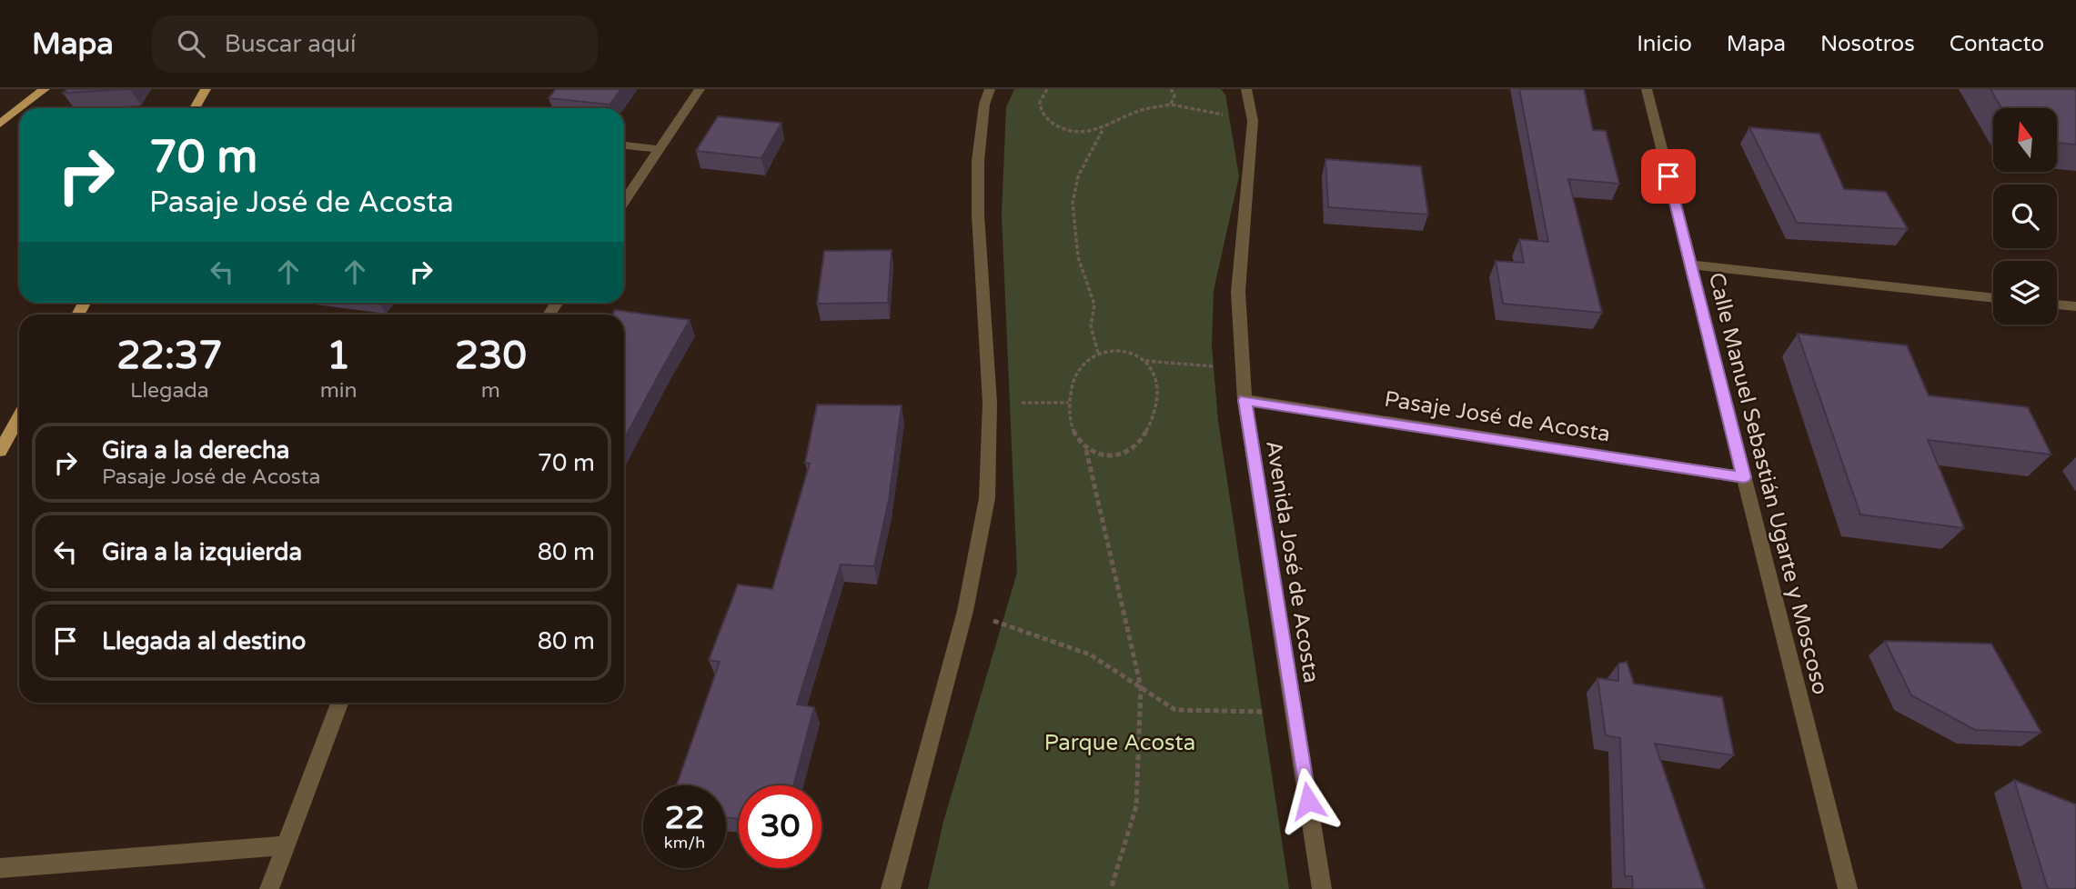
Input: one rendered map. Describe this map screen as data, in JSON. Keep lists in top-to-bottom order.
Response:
{
  "streets": {
    "street": ["Pasaje José de Acosta", "Calle Manuel Sebastián Ugarte y Moscoso", "Avenida José de Acosta"]
  },
  "crossings": [
    ["Pasaje José de Acosta", "Calle Manuel Sebastián Ugarte y Moscoso"],
    ["Pasaje José de Acosta", "Avenida José de Acosta"]
  ],
  "parks": ["Parque Acosta"],
  "north": "top",
  "page": {
    "header": "Mapa",
    "search": "Buscar aquí",
    "nav": [
      "Inicio",
      "Mapa",
      "Nosotros",
      "Contacto"
    ],
    "turn": ["70 m", "Pasaje José de Acosta"],
    "eta": [
      "22:37",
      "Llegada",
      "1",
      "min",
      "230",
      "m"
    ],
    "list": [
      {
        "name": "Gira a la derecha",
        "note": "Pasaje José de Acosta",
        "value": "70 m"
      },
      {
        "name": "Gira a la izquierda",
        "value": "80 m"
      },
      {
        "name": "Llegada al destino",
        "value": "80 m"
      }
    ],
    "speed": "22 km/h",
    "limit": "30"
  }
}
